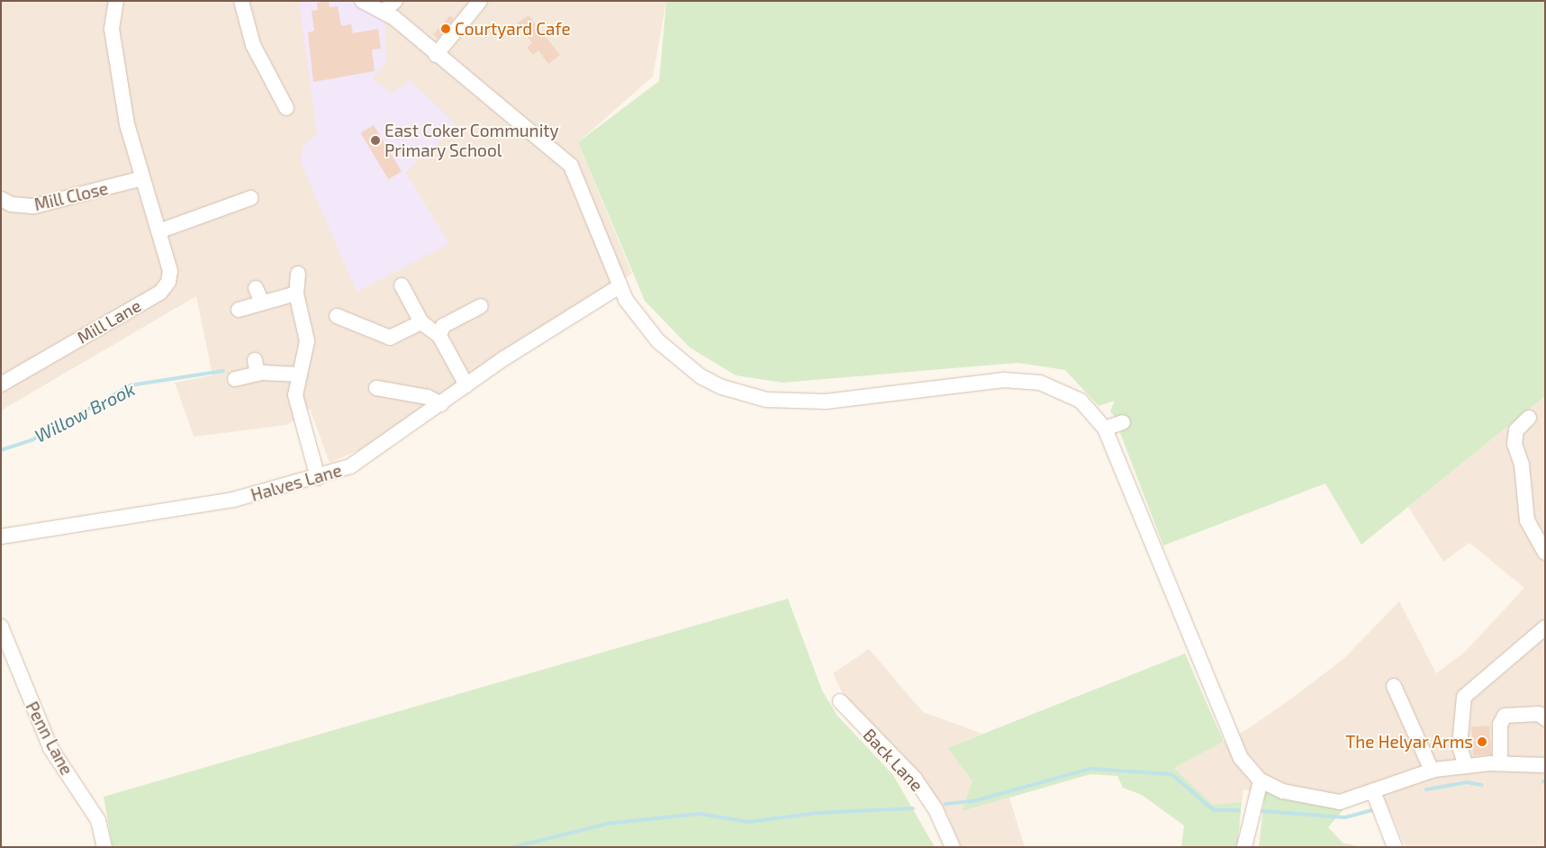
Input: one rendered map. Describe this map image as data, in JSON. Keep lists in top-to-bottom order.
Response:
{
  "streets": {
    "street": [
      "Mill Close",
      "Mill Lane",
      "Halves Lane",
      "Penn Lane",
      "Back Lane"
    ]
  },
  "crossings": [
    ["Mill Close", "Mill Lane"]
  ],
  "water": ["Willow Brook"],
  "places": ["Courtyard Cafe", "East Coker Community Primary School", "The Helyar Arms"]
}
